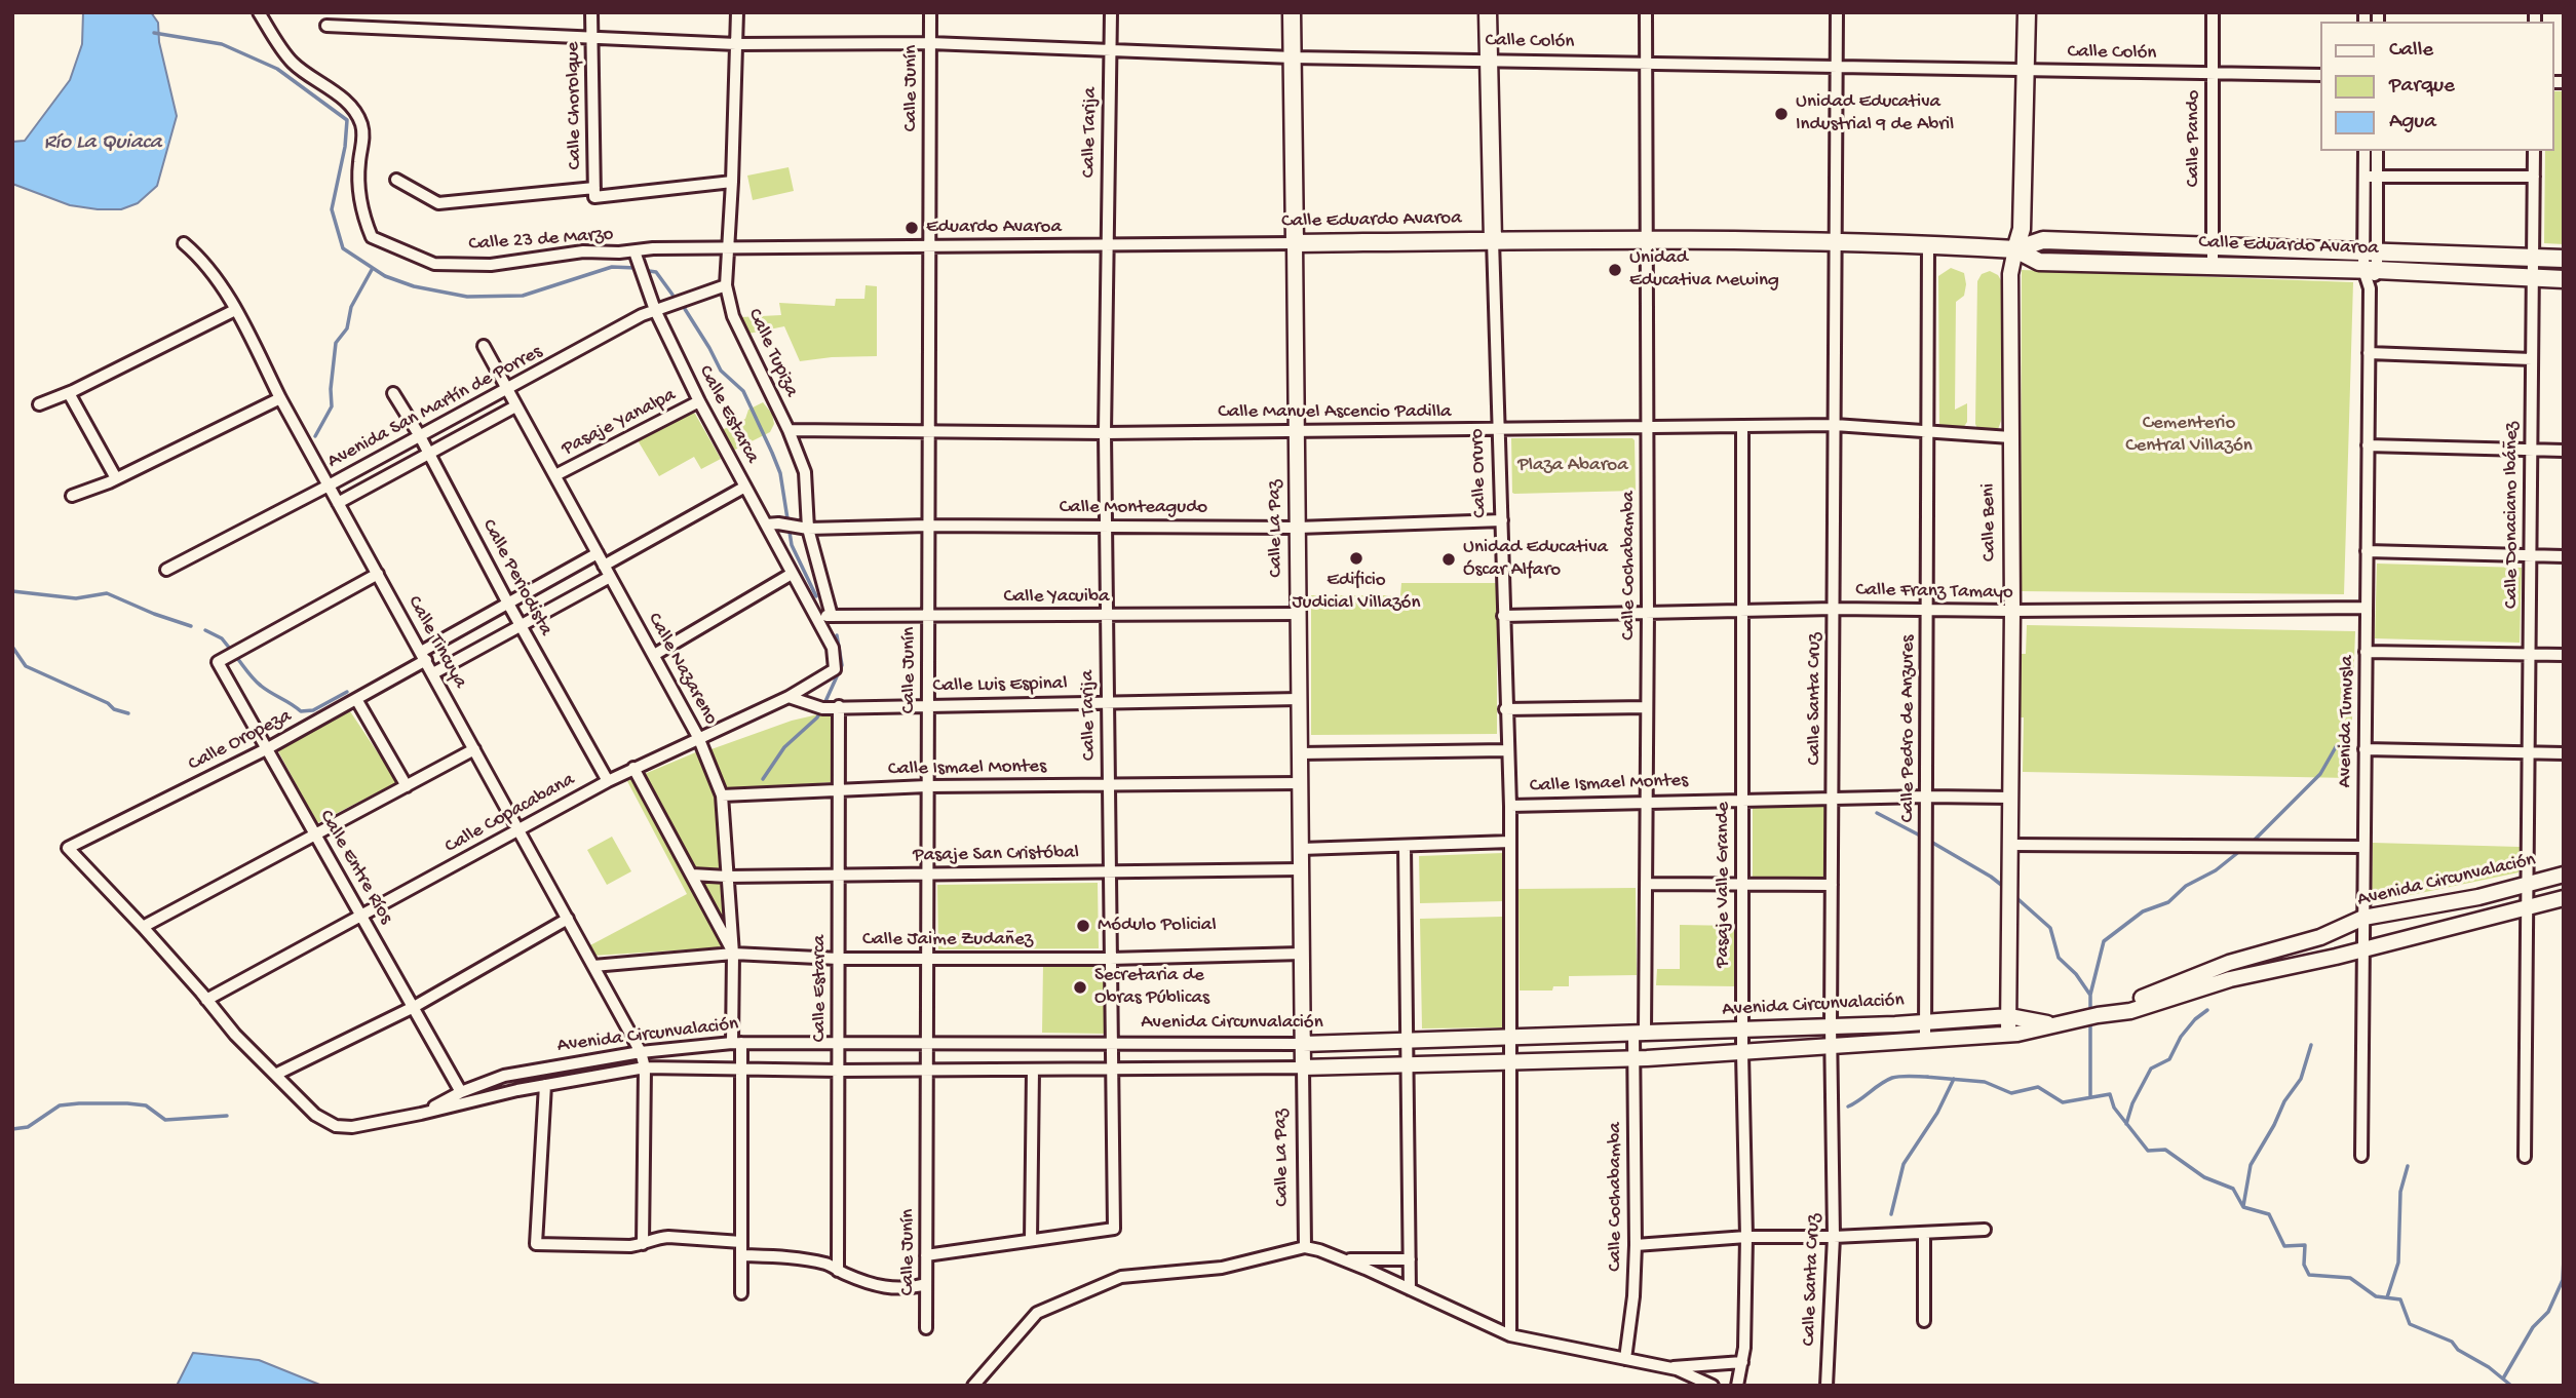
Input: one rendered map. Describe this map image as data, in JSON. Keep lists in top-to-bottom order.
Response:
{
  "streets": {
    "main road": [
      "Calle Eduardo Avaroa",
      "Calle Oruro",
      "Calle Beni",
      "Calle La Paz"
    ],
    "street": [
      "Calle Colón",
      "Calle Junín",
      "Calle Chorolque",
      "Calle Tarija",
      "Calle Pando",
      "Calle 23 de Marzo",
      "Calle Tupiza",
      "Avenida San Martín de Porres",
      "Calle Manuel Ascencio Padilla",
      "Calle Estarca",
      "Pasaje Yanalpa",
      "Calle Monteagudo",
      "Calle Donaciano Ibáñez",
      "Calle Cochabamba",
      "Calle Periodista",
      "Calle Franz Tamayo",
      "Calle Yacuiba",
      "Calle Tincuya",
      "Calle Nazareno",
      "Calle Luis Espinal",
      "Calle Santa Cruz",
      "Avenida Tumusla",
      "Calle Pedro de Anzures",
      "Calle Oropeza",
      "Calle Ismael Montes",
      "Calle Copacabana",
      "Pasaje San Cristóbal",
      "Calle Entre Ríos",
      "Avenida Circunvalación",
      "Pasaje Valle Grande",
      "Calle Jaime Zudañez"
    ]
  },
  "crossings": [
    ["Calle Colón", "Calle Junín"],
    ["Calle Colón", "Calle Chorolque"],
    ["Calle Colón", "Calle Tarija"],
    ["Calle Colón", "Calle Pando"],
    ["Calle Colón", "Calle Tupiza"],
    ["Calle Colón", "Calle Oruro"],
    ["Calle Colón", "Calle Beni"],
    ["Calle Colón", "Calle La Paz"],
    ["Calle Colón", "Calle Cochabamba"],
    ["Calle Colón", "Calle Santa Cruz"],
    ["Calle Junín", "Calle Tarija"],
    ["Calle Junín", "Calle Eduardo Avaroa"],
    ["Calle Junín", "Calle Manuel Ascencio Padilla"],
    ["Calle Junín", "Calle Monteagudo"],
    ["Calle Junín", "Calle Yacuiba"],
    ["Calle Junín", "Calle Luis Espinal"],
    ["Calle Junín", "Calle Ismael Montes"],
    ["Calle Junín", "Pasaje San Cristóbal"],
    ["Calle Junín", "Avenida Circunvalación"],
    ["Calle Junín", "Calle Jaime Zudañez"],
    ["Calle Tarija", "Calle Eduardo Avaroa"],
    ["Calle Tarija", "Calle Manuel Ascencio Padilla"],
    ["Calle Tarija", "Calle Monteagudo"],
    ["Calle Tarija", "Calle Yacuiba"],
    ["Calle Tarija", "Calle Luis Espinal"],
    ["Calle Tarija", "Calle Ismael Montes"],
    ["Calle Tarija", "Pasaje San Cristóbal"],
    ["Calle Tarija", "Avenida Circunvalación"],
    ["Calle Tarija", "Calle Jaime Zudañez"],
    ["Calle Pando", "Calle Eduardo Avaroa"],
    ["Calle Eduardo Avaroa", "Calle 23 de Marzo"],
    ["Calle Eduardo Avaroa", "Calle Tupiza"],
    ["Calle Eduardo Avaroa", "Calle Oruro"],
    ["Calle Eduardo Avaroa", "Calle Donaciano Ibáñez"],
    ["Calle Eduardo Avaroa", "Calle Beni"],
    ["Calle Eduardo Avaroa", "Calle La Paz"],
    ["Calle Eduardo Avaroa", "Calle Cochabamba"],
    ["Calle Eduardo Avaroa", "Calle Santa Cruz"],
    ["Calle Eduardo Avaroa", "Avenida Tumusla"],
    ["Calle Eduardo Avaroa", "Calle Pedro de Anzures"],
    ["Calle 23 de Marzo", "Calle Tupiza"],
    ["Calle 23 de Marzo", "Calle Estarca"],
    ["Calle Tupiza", "Avenida San Martín de Porres"],
    ["Calle Tupiza", "Calle Manuel Ascencio Padilla"],
    ["Calle Tupiza", "Calle Monteagudo"],
    ["Calle Tupiza", "Calle Yacuiba"],
    ["Avenida San Martín de Porres", "Calle Estarca"],
    ["Avenida San Martín de Porres", "Calle Periodista"],
    ["Avenida San Martín de Porres", "Calle Tincuya"],
    ["Avenida San Martín de Porres", "Calle Nazareno"],
    ["Calle Manuel Ascencio Padilla", "Calle Oruro"],
    ["Calle Manuel Ascencio Padilla", "Calle Beni"],
    ["Calle Manuel Ascencio Padilla", "Calle La Paz"],
    ["Calle Manuel Ascencio Padilla", "Calle Cochabamba"],
    ["Calle Manuel Ascencio Padilla", "Calle Santa Cruz"],
    ["Calle Manuel Ascencio Padilla", "Calle Pedro de Anzures"],
    ["Calle Manuel Ascencio Padilla", "Pasaje Valle Grande"],
    ["Calle Estarca", "Pasaje Yanalpa"],
    ["Calle Estarca", "Calle Monteagudo"],
    ["Calle Estarca", "Calle Yacuiba"],
    ["Calle Estarca", "Calle Luis Espinal"],
    ["Calle Estarca", "Calle Ismael Montes"],
    ["Calle Estarca", "Calle Copacabana"],
    ["Calle Estarca", "Pasaje San Cristóbal"],
    ["Calle Estarca", "Avenida Circunvalación"],
    ["Calle Estarca", "Calle Jaime Zudañez"],
    ["Pasaje Yanalpa", "Calle Nazareno"],
    ["Calle Oruro", "Calle Monteagudo"],
    ["Calle Oruro", "Calle Franz Tamayo"],
    ["Calle Oruro", "Calle Ismael Montes"],
    ["Calle Oruro", "Avenida Circunvalación"],
    ["Calle Monteagudo", "Calle La Paz"],
    ["Calle Donaciano Ibáñez", "Avenida Circunvalación"],
    ["Calle Beni", "Calle Franz Tamayo"],
    ["Calle Beni", "Calle Ismael Montes"],
    ["Calle Beni", "Avenida Circunvalación"],
    ["Calle La Paz", "Calle Yacuiba"],
    ["Calle La Paz", "Calle Luis Espinal"],
    ["Calle La Paz", "Calle Ismael Montes"],
    ["Calle La Paz", "Pasaje San Cristóbal"],
    ["Calle La Paz", "Avenida Circunvalación"],
    ["Calle La Paz", "Calle Jaime Zudañez"],
    ["Calle Cochabamba", "Calle Franz Tamayo"],
    ["Calle Cochabamba", "Calle Ismael Montes"],
    ["Calle Cochabamba", "Avenida Circunvalación"],
    ["Calle Periodista", "Calle Oropeza"],
    ["Calle Periodista", "Calle Copacabana"],
    ["Calle Franz Tamayo", "Calle Santa Cruz"],
    ["Calle Franz Tamayo", "Avenida Tumusla"],
    ["Calle Franz Tamayo", "Calle Pedro de Anzures"],
    ["Calle Franz Tamayo", "Pasaje Valle Grande"],
    ["Calle Tincuya", "Calle Oropeza"],
    ["Calle Tincuya", "Calle Copacabana"],
    ["Calle Tincuya", "Calle Entre Ríos"],
    ["Calle Tincuya", "Avenida Circunvalación"],
    ["Calle Tincuya", "Calle Jaime Zudañez"],
    ["Calle Nazareno", "Calle Oropeza"],
    ["Calle Nazareno", "Calle Ismael Montes"],
    ["Calle Nazareno", "Calle Copacabana"],
    ["Calle Nazareno", "Pasaje San Cristóbal"],
    ["Calle Nazareno", "Avenida Circunvalación"],
    ["Calle Nazareno", "Calle Jaime Zudañez"],
    ["Calle Luis Espinal", "Calle Copacabana"],
    ["Calle Santa Cruz", "Calle Ismael Montes"],
    ["Calle Santa Cruz", "Avenida Circunvalación"],
    ["Avenida Tumusla", "Avenida Circunvalación"],
    ["Calle Pedro de Anzures", "Calle Ismael Montes"],
    ["Calle Pedro de Anzures", "Avenida Circunvalación"],
    ["Calle Oropeza", "Calle Entre Ríos"],
    ["Calle Oropeza", "Avenida Circunvalación"],
    ["Calle Ismael Montes", "Pasaje Valle Grande"],
    ["Calle Copacabana", "Calle Entre Ríos"],
    ["Calle Copacabana", "Avenida Circunvalación"],
    ["Calle Entre Ríos", "Avenida Circunvalación"],
    ["Avenida Circunvalación", "Pasaje Valle Grande"]
  ],
  "water": ["Río La Quiaca"],
  "parks": ["Cementerio Central Villazón", "Plaza Abaroa"],
  "places": [
    "Unidad Educativa Industrial 9 de Abril",
    "Eduardo Avaroa",
    "Unidad Educativa Mewing",
    "Edificio Judicial Villazón",
    "Unidad Educativa Óscar Alfaro",
    "Módulo Policial",
    "Secretaria de Obras Públicas"
  ],
  "legend": ["Calle", "Parque", "Agua"]
}
